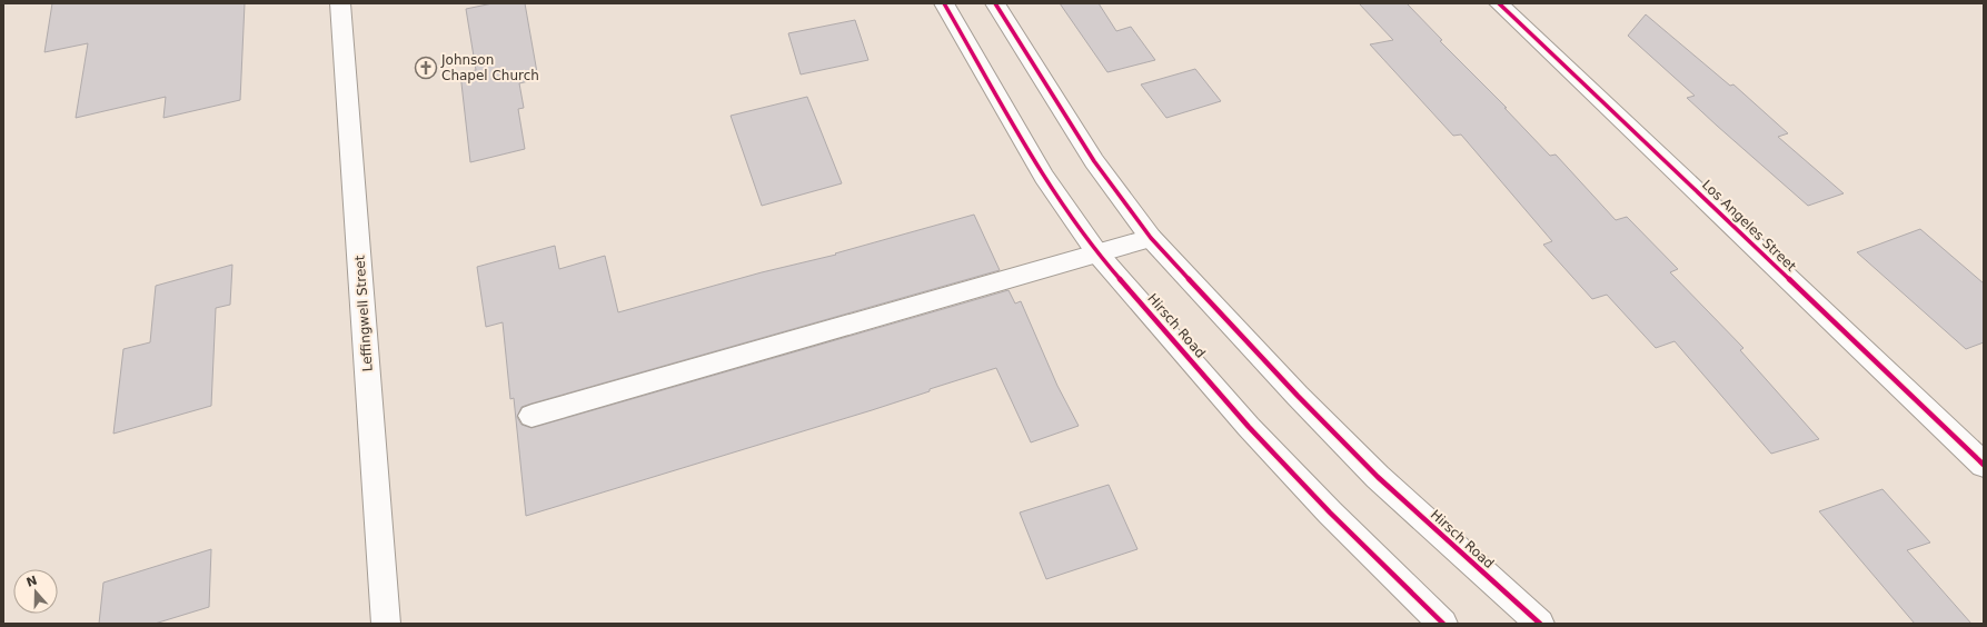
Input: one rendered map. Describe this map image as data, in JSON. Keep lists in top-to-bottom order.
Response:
{
  "streets": {
    "street": ["Los Angeles Street", "Leffingwell Street", "Hirsch Road"]
  },
  "places": {
    "church": ["Johnson Chapel Church"]
  },
  "north": "top"
}
